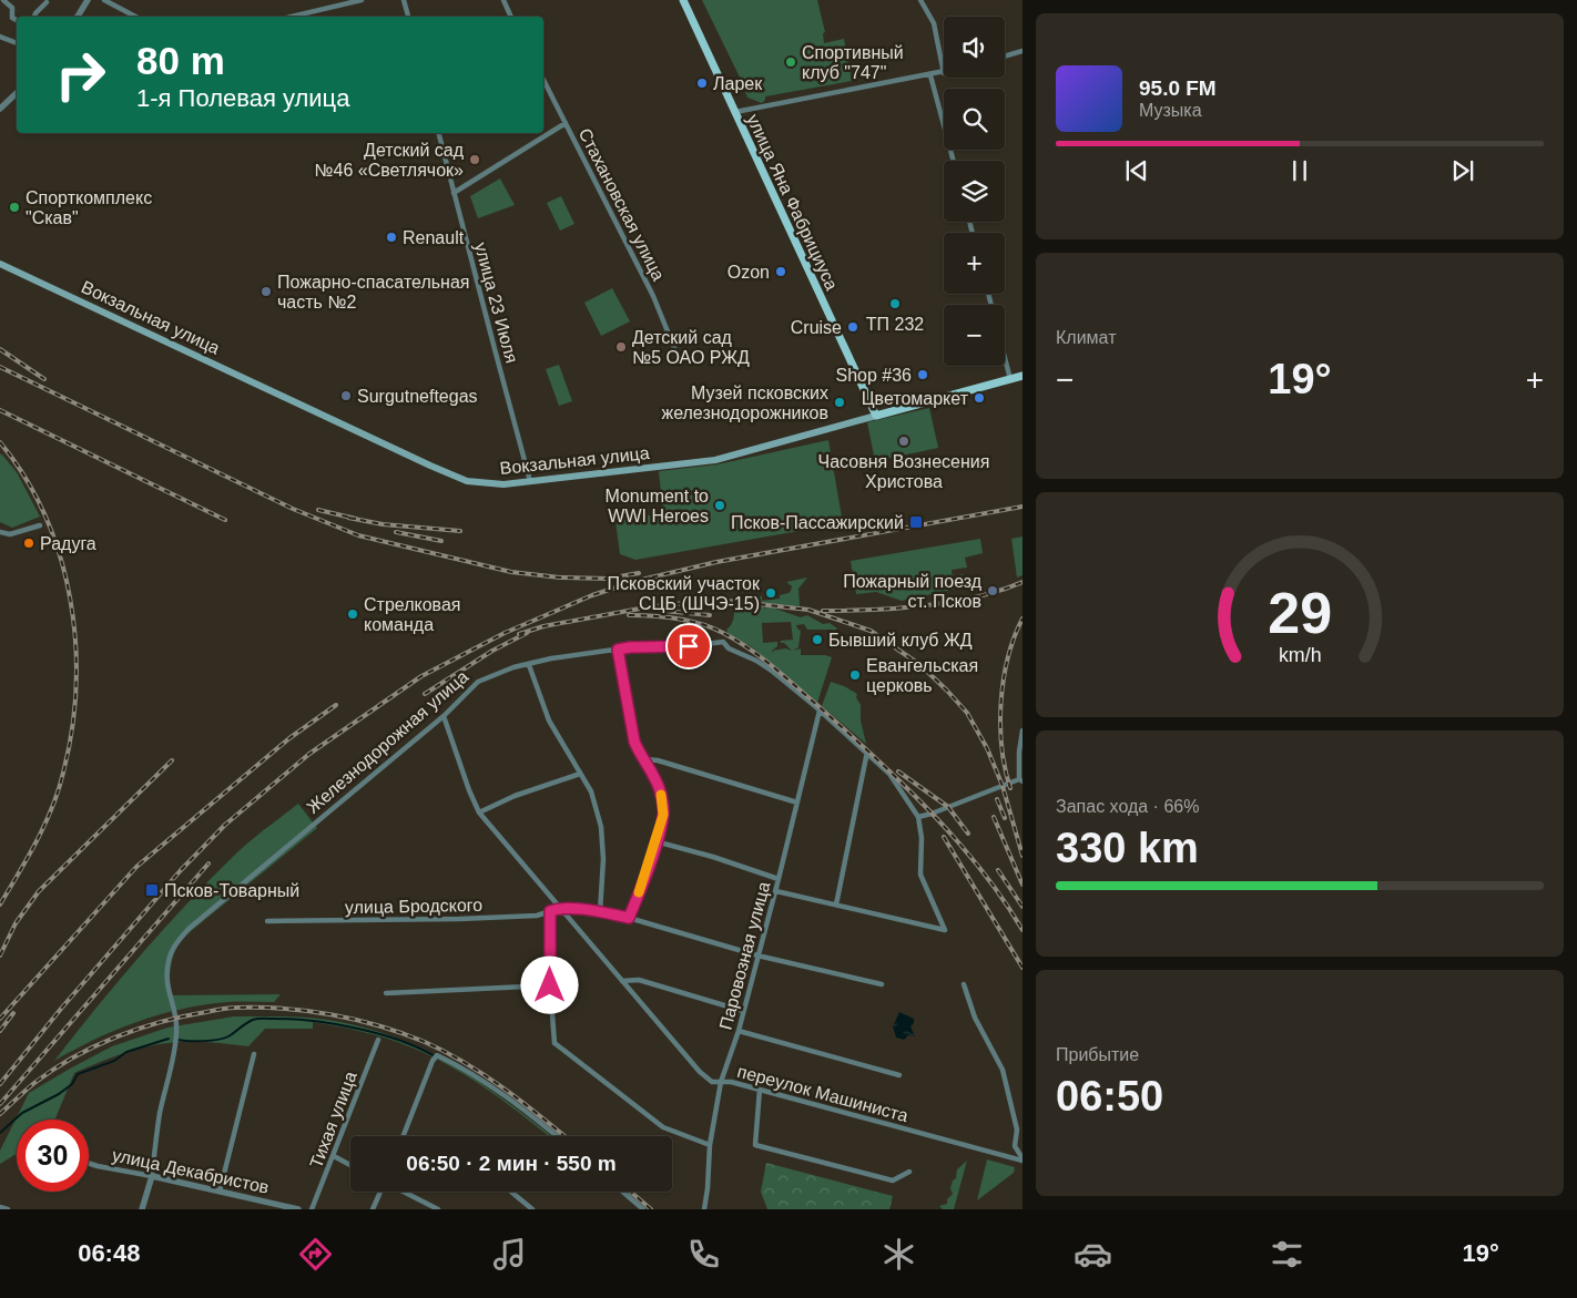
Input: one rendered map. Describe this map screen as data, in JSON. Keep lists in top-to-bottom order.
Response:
{
  "streets": {
    "main road": ["улица Яна Фабрициуса", "Вокзальная улица"],
    "street": [
      "Стахановская улица",
      "улица 23 Июля",
      "Железнодорожная улица",
      "улица Бродского",
      "Паровозная улица",
      "переулок Машиниста",
      "Тихая улица",
      "улица Декабристов"
    ]
  },
  "crossings": [
    ["улица Яна Фабрициуса", "Вокзальная улица"],
    ["улица 23 Июля", "Вокзальная улица"],
    ["Железнодорожная улица", "Паровозная улица"],
    ["Железнодорожная улица", "переулок Машиниста"],
    ["Железнодорожная улица", "улица Декабристов"],
    ["улица Бродского", "переулок Машиниста"],
    ["Паровозная улица", "переулок Машиниста"]
  ],
  "places": {
    "other": [
      "Спортивный клуб \"747\"",
      "Ларек",
      "Детский сад №46 «Светлячок»",
      "Спорткомплекс \"Скав\"",
      "Renault",
      "Ozon",
      "Пожарно-спасательная часть №2",
      "ТП 232",
      "Cruise",
      "Детский сад №5 ОАО РЖД",
      "Shop #36",
      "Surgutneftegas",
      "Цветомаркет",
      "Музей псковских железнодорожников",
      "Часовня Вознесения Христова",
      "Monument to WWI Heroes",
      "Радуга",
      "Пожарный поезд ст. Псков",
      "Псковский участок СЦБ (ШЧЭ-15)",
      "Стрелковая команда",
      "Бывший клуб ЖД",
      "Евангельская церковь"
    ],
    "transit": ["Псков-Пассажирский", "Псков-Товарный"]
  },
  "page": {
    "map_buttons": ["+", "−"],
    "turn": ["80 m", "1-я Полевая улица"],
    "song": ["95.0 FM", "Музыка"],
    "tile": [
      "Климат",
      ["Запас хода · 66%", "330 km"],
      ["Прибытие", "06:50"]
    ],
    "heat": ["−", "19°", "+"],
    "limit": "30",
    "trip": "06:50 · 2 мин · 550 m",
    "tabs": ["06:48", "19°"],
    "gauge": ["29", "km/h"]
  }
}
